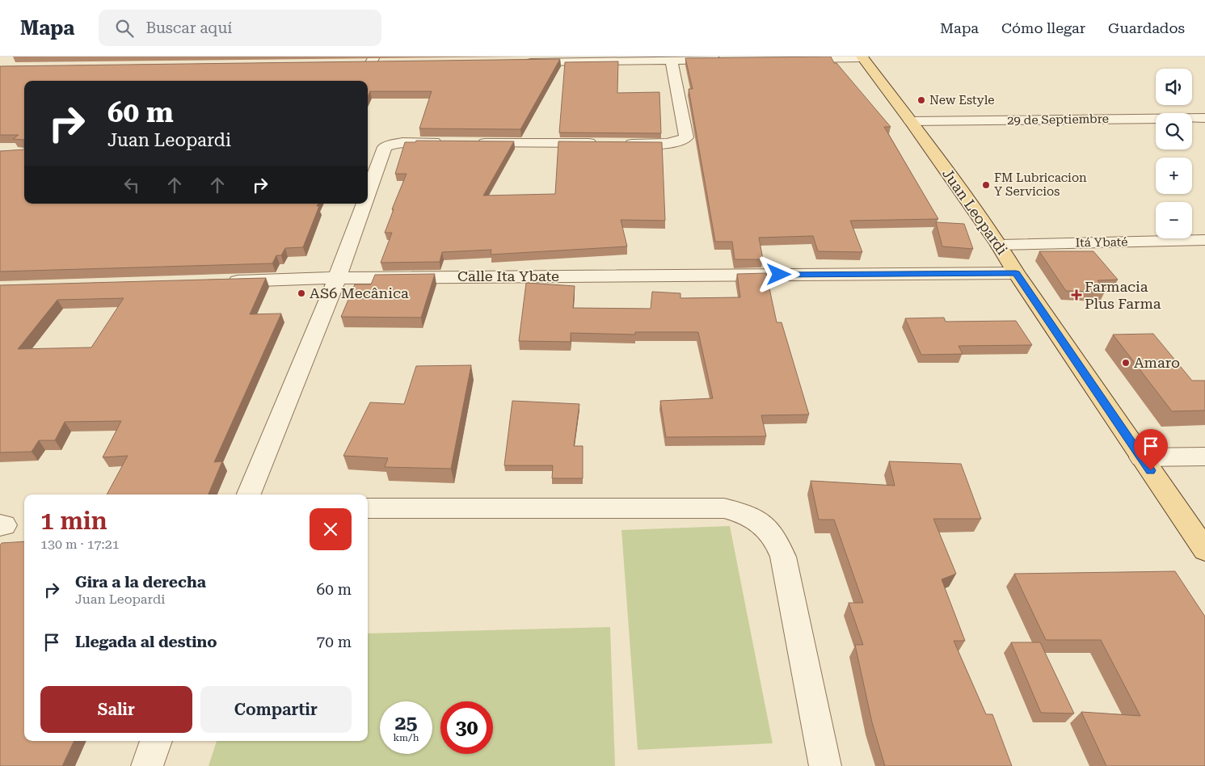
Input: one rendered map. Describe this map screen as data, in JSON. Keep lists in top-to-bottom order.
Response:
{
  "streets": {
    "main road": ["Juan Leopardi"],
    "street": ["29 de Septiembre", "Itá Ybaté", "Calle Ita Ybate"]
  },
  "crossings": [
    ["29 de Septiembre", "Juan Leopardi"],
    ["Juan Leopardi", "Itá Ybaté"],
    ["Juan Leopardi", "Calle Ita Ybate"]
  ],
  "places": {
    "other": [
      "New Estyle",
      "FM Lubricacion Y Servicios",
      "AS6 Mecânica",
      "Amaro"
    ],
    "health": ["Farmacia Plus Farma"]
  },
  "page": {
    "header": "Mapa",
    "search": "Buscar aquí",
    "nav": ["Mapa", "Cómo llegar", "Guardados"],
    "map_buttons": ["+", "−"],
    "turn": ["60 m", "Juan Leopardi"],
    "heading": ["1 min", "130 m · 17:21"],
    "list": [
      {
        "name": "Gira a la derecha",
        "note": "Juan Leopardi",
        "value": "60 m"
      },
      {
        "name": "Llegada al destino",
        "value": "70 m"
      }
    ],
    "buttons": ["Salir", "Compartir"],
    "speed": "25 km/h",
    "limit": "30"
  }
}
